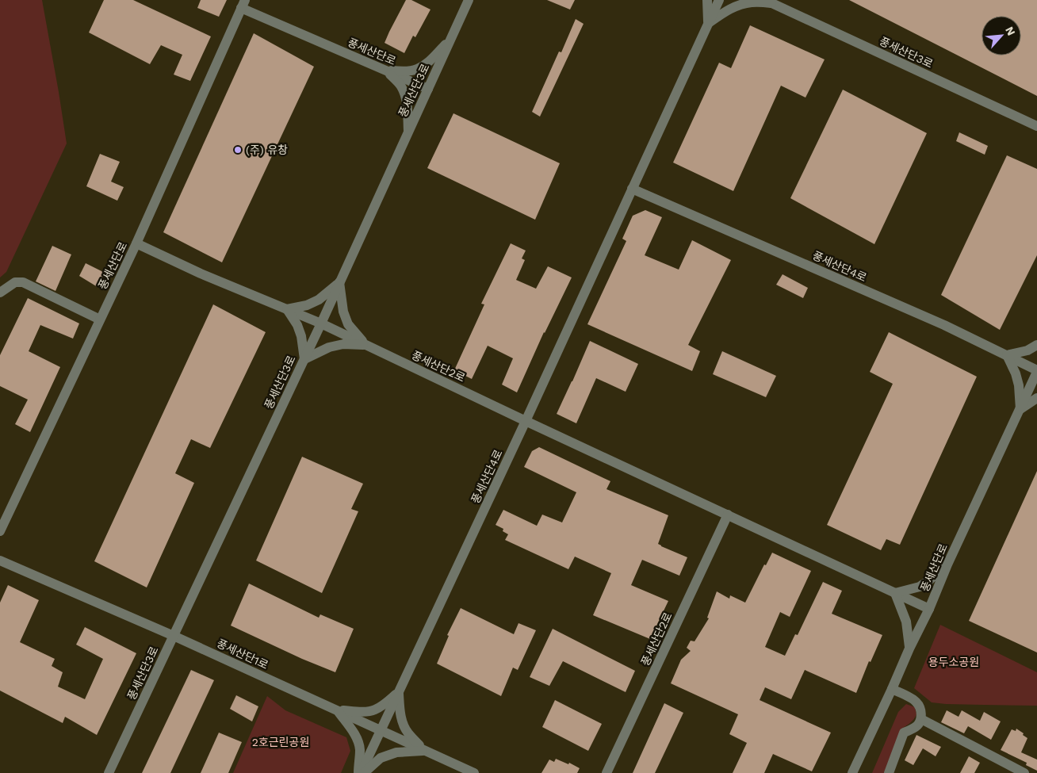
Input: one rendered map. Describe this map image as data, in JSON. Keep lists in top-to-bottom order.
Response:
{
  "streets": {
    "street": [
      "풍세산단로",
      "풍세산단3로",
      "풍세산단4로",
      "풍세산단2로",
      "풍세산단1로"
    ]
  },
  "crossings": [
    ["풍세산단로", "풍세산단3로"],
    ["풍세산단로", "풍세산단4로"],
    ["풍세산단로", "풍세산단2로"],
    ["풍세산단3로", "풍세산단2로"],
    ["풍세산단3로", "풍세산단1로"],
    ["풍세산단4로", "풍세산단2로"],
    ["풍세산단4로", "풍세산단1로"]
  ],
  "parks": ["용두소공원", "2호근린공원"],
  "places": ["(주) 유창"],
  "north": "top right"
}
